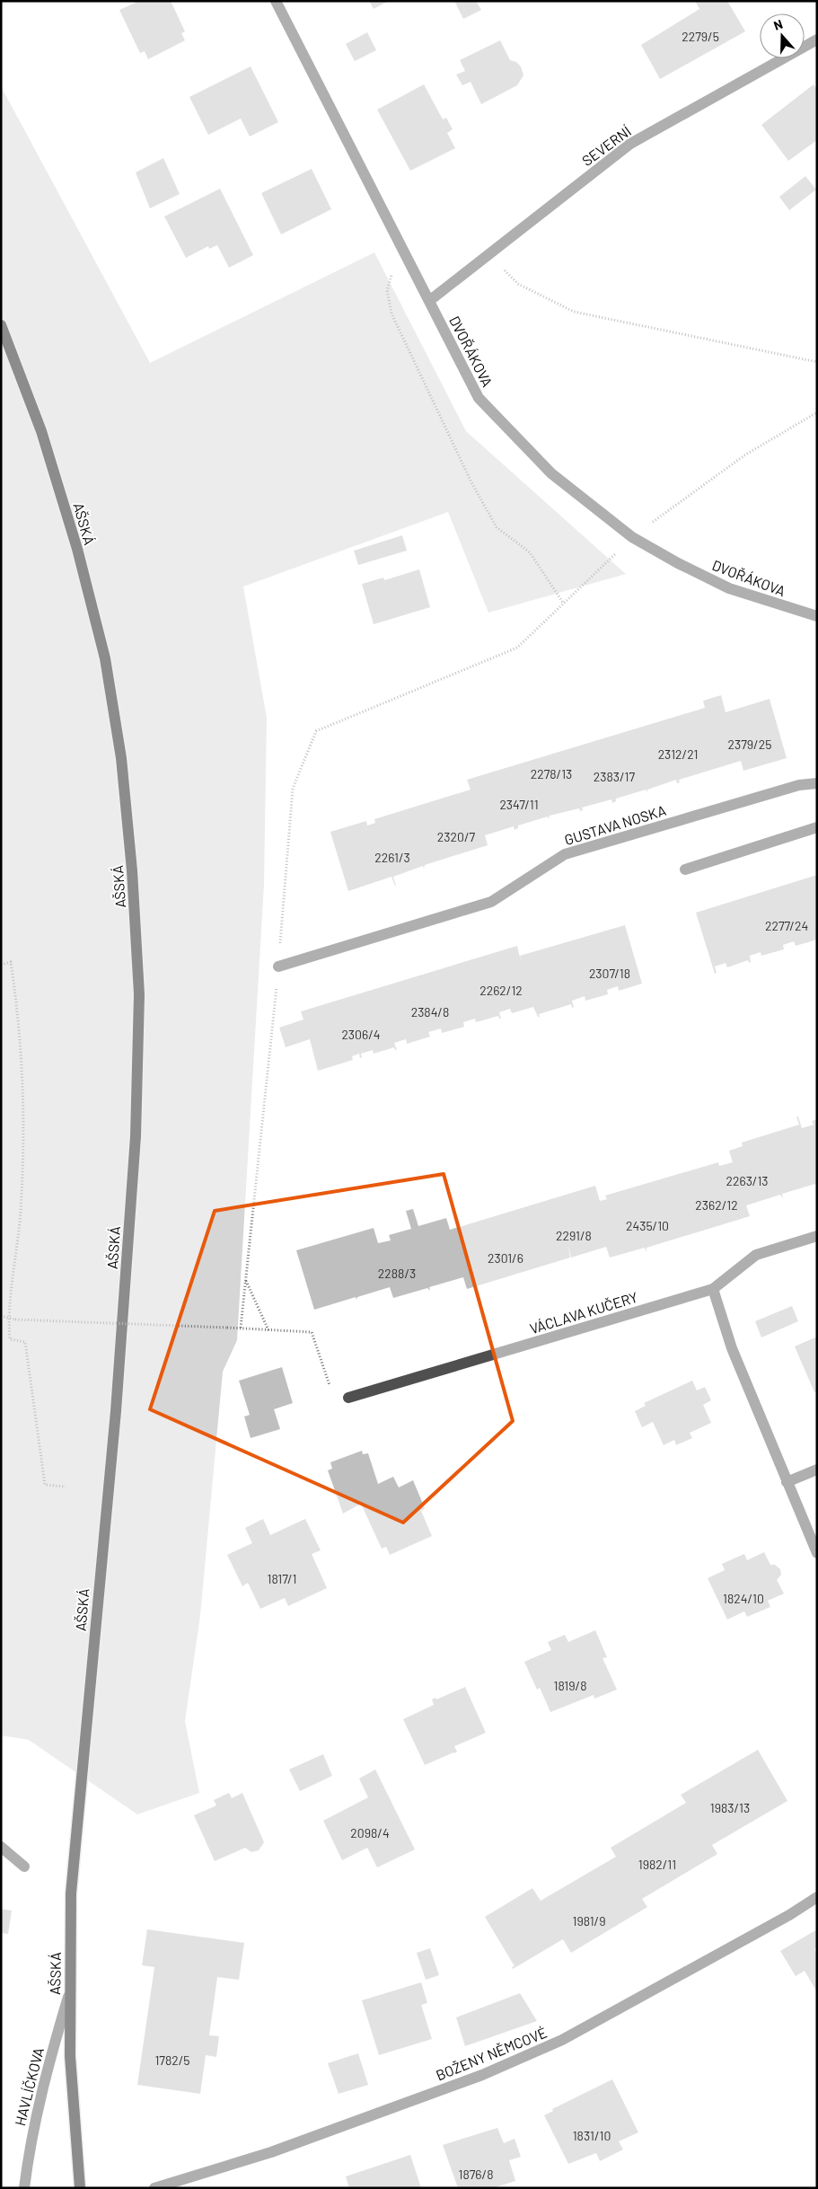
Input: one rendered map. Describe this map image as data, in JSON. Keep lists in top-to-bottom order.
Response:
{
  "streets": {
    "main road": ["AŠSKÁ"],
    "street": [
      "SEVERNÍ",
      "DVOŘÁKOVA",
      "GUSTAVA NOSKA",
      "VÁCLAVA KUČERY",
      "BOŽENY NĚMCOVÉ",
      "HAVLÍČKOVA"
    ]
  },
  "crossings": [
    ["SEVERNÍ", "DVOŘÁKOVA"],
    ["AŠSKÁ", "HAVLÍČKOVA"]
  ],
  "house_numbers": [
    "2279/5",
    "2379/25",
    "2312/21",
    "2278/13",
    "2383/17",
    "2347/11",
    "2320/7",
    "2261/3",
    "2277/24",
    "2307/18",
    "2262/12",
    "2384/8",
    "2306/4",
    "2263/13",
    "2362/12",
    "2435/10",
    "2291/8",
    "2301/6",
    "2288/3",
    "1817/1",
    "1824/10",
    "1819/8",
    "1983/13",
    "2098/4",
    "1982/11",
    "1981/9",
    "1782/5",
    "1831/10",
    "1876/8"
  ],
  "north": "top"
}
